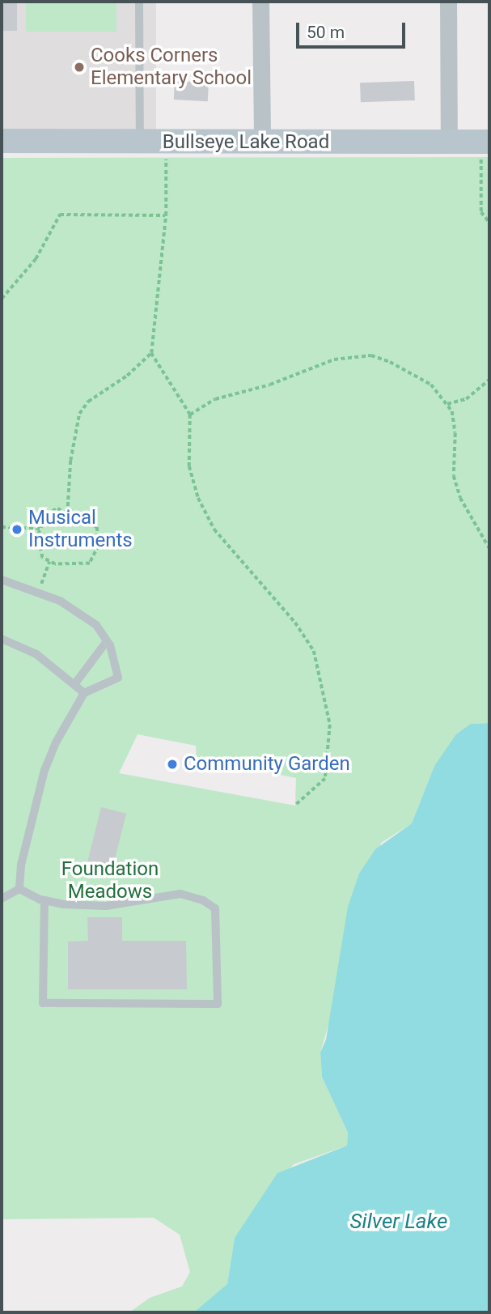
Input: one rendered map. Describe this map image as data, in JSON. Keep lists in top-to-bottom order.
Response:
{
  "streets": {
    "street": ["Bullseye Lake Road"]
  },
  "water": ["Silver Lake"],
  "parks": ["Foundation Meadows"],
  "places": ["Cooks Corners Elementary School", "Musical Instruments", "Community Garden"],
  "scale_bar": "50 m"
}
